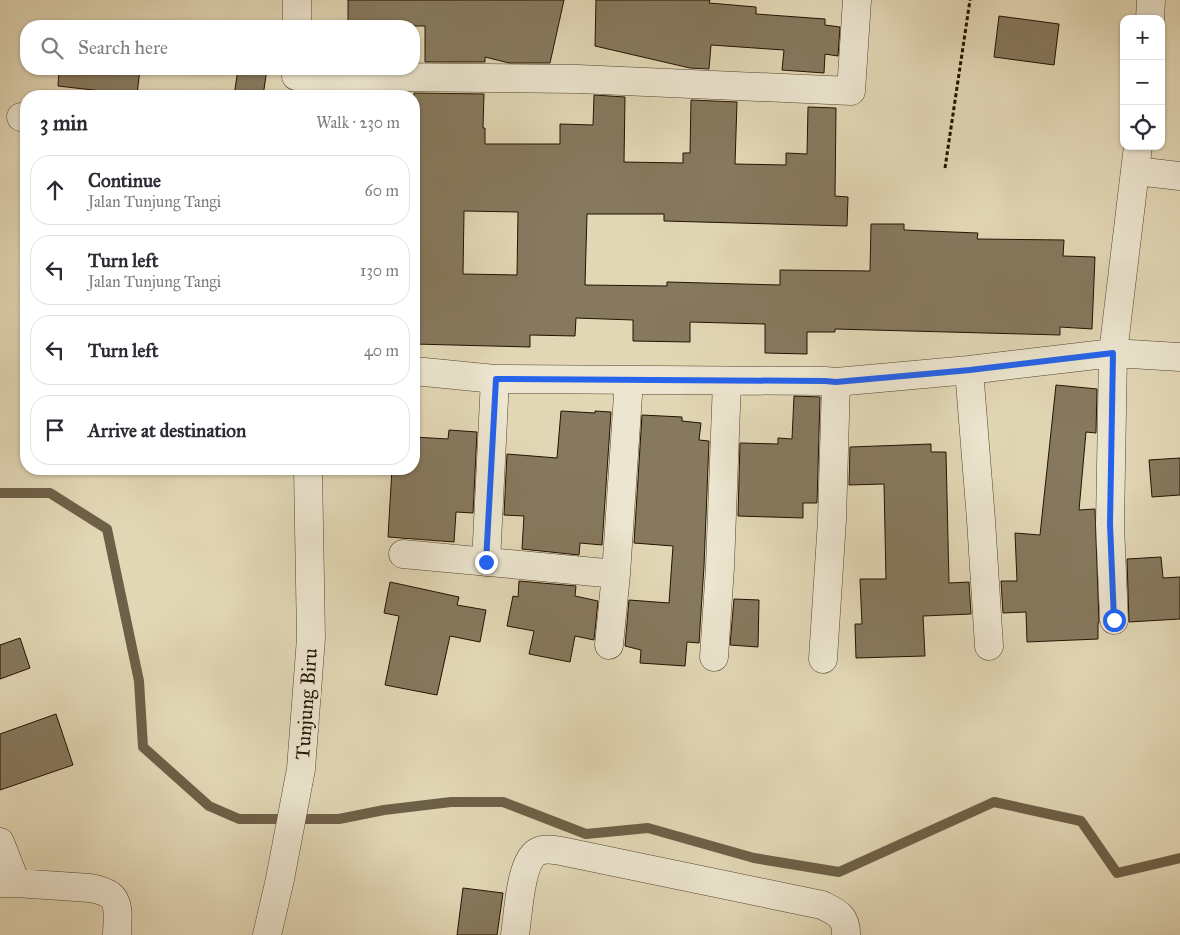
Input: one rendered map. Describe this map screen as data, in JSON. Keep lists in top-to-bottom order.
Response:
{
  "streets": {
    "street": ["Tunjung Biru"]
  },
  "page": {
    "map_buttons": ["+", "−"],
    "search": "Search here",
    "heading": ["3 min", "Walk · 230 m"],
    "list": [
      ["Continue", "Jalan Tunjung Tangi", "60 m"],
      ["Turn left", "Jalan Tunjung Tangi", "130 m"],
      ["Turn left", "40 m"],
      "Arrive at destination"
    ]
  }
}
